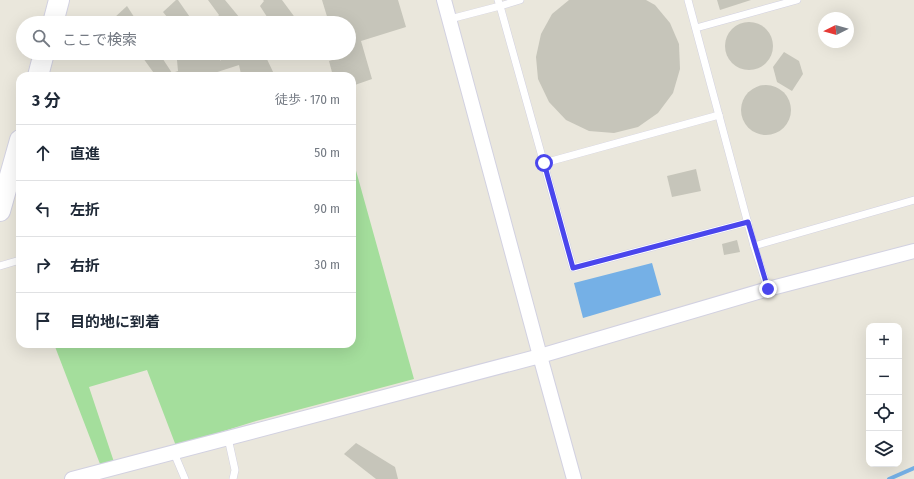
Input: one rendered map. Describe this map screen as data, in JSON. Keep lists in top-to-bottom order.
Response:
{
  "north": "left",
  "page": {
    "search": "ここで検索",
    "heading": ["3 分", "徒歩 · 170 m"],
    "list": [
      ["直進", "50 m"],
      ["左折", "90 m"],
      ["右折", "30 m"],
      "目的地に到着"
    ],
    "map_buttons": ["+", "−"]
  }
}
